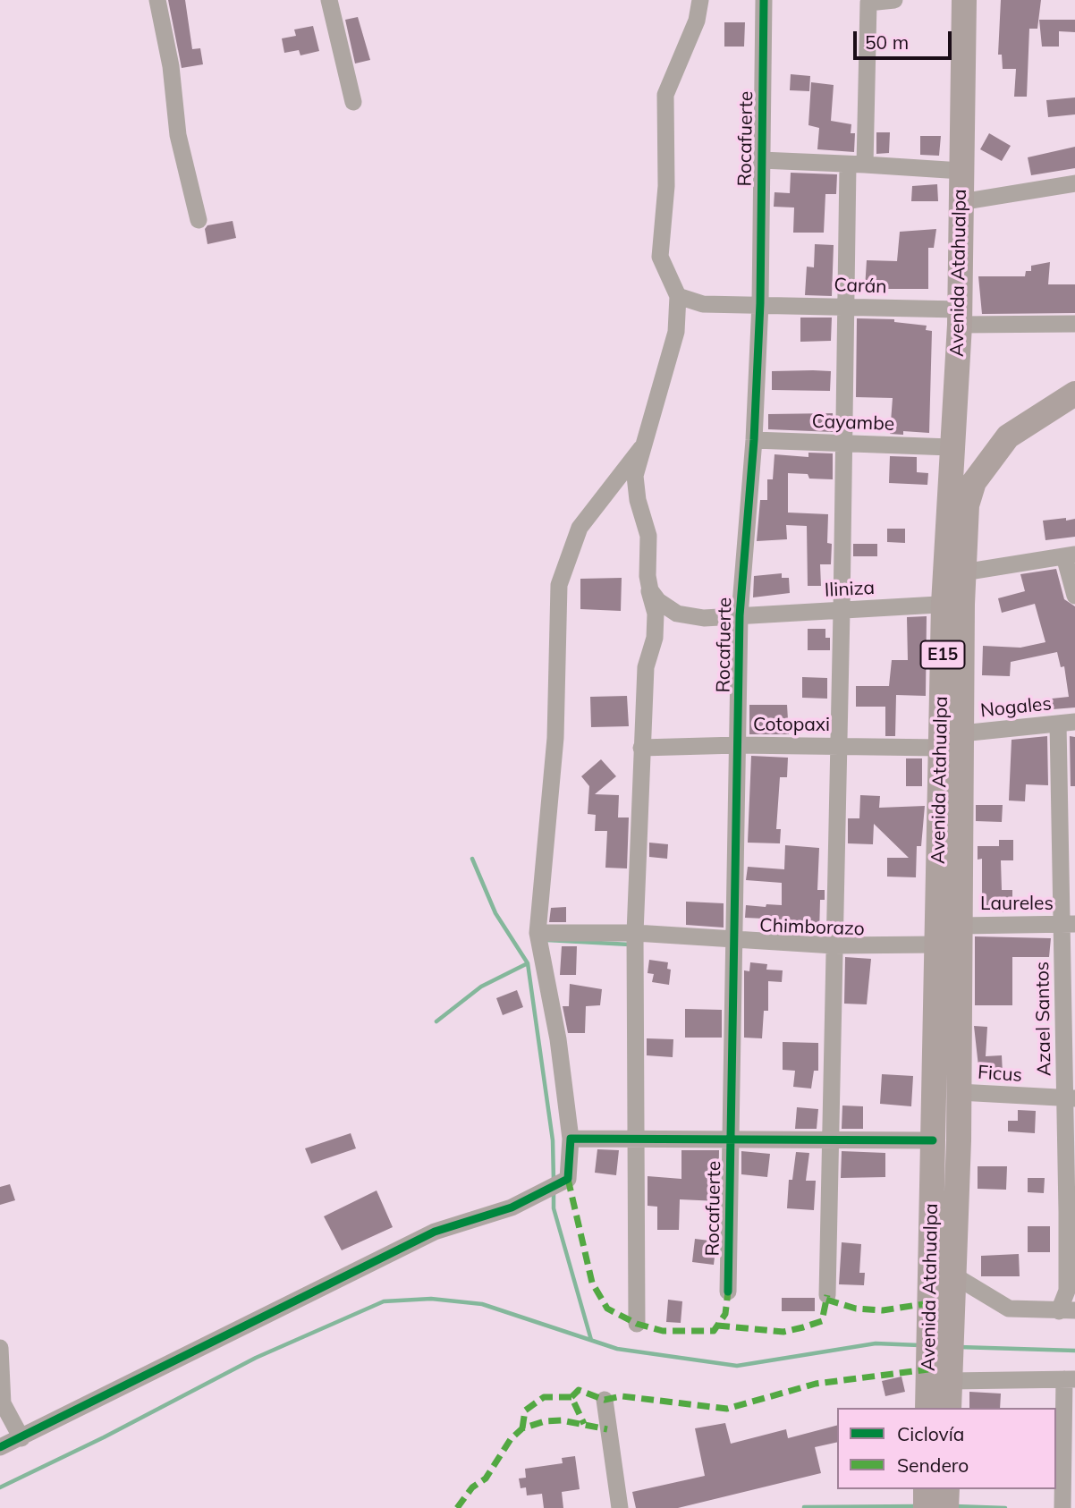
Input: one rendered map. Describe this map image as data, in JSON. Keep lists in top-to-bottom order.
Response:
{
  "streets": {
    "highway": ["Avenida Atahualpa", "E15"],
    "street": [
      "Rocafuerte",
      "Carán",
      "Cayambe",
      "Iliniza",
      "Nogales",
      "Cotopaxi",
      "Laureles",
      "Chimborazo",
      "Azael Santos",
      "Ficus"
    ]
  },
  "crossings": [
    ["Rocafuerte", "Carán"],
    ["Rocafuerte", "Cayambe"],
    ["Rocafuerte", "Iliniza"],
    ["Rocafuerte", "Cotopaxi"],
    ["Rocafuerte", "Chimborazo"],
    ["Avenida Atahualpa", "Carán"],
    ["Avenida Atahualpa", "Cayambe"],
    ["Avenida Atahualpa", "Iliniza"],
    ["Avenida Atahualpa", "Nogales"],
    ["Avenida Atahualpa", "Cotopaxi"],
    ["Avenida Atahualpa", "Laureles"],
    ["Avenida Atahualpa", "Chimborazo"],
    ["Avenida Atahualpa", "Ficus"],
    ["Nogales", "Cotopaxi"],
    ["Nogales", "Azael Santos"],
    ["Laureles", "Azael Santos"],
    ["Azael Santos", "Ficus"]
  ],
  "legend": ["Ciclovía", "Sendero"],
  "scale_bar": "50 m"
}
